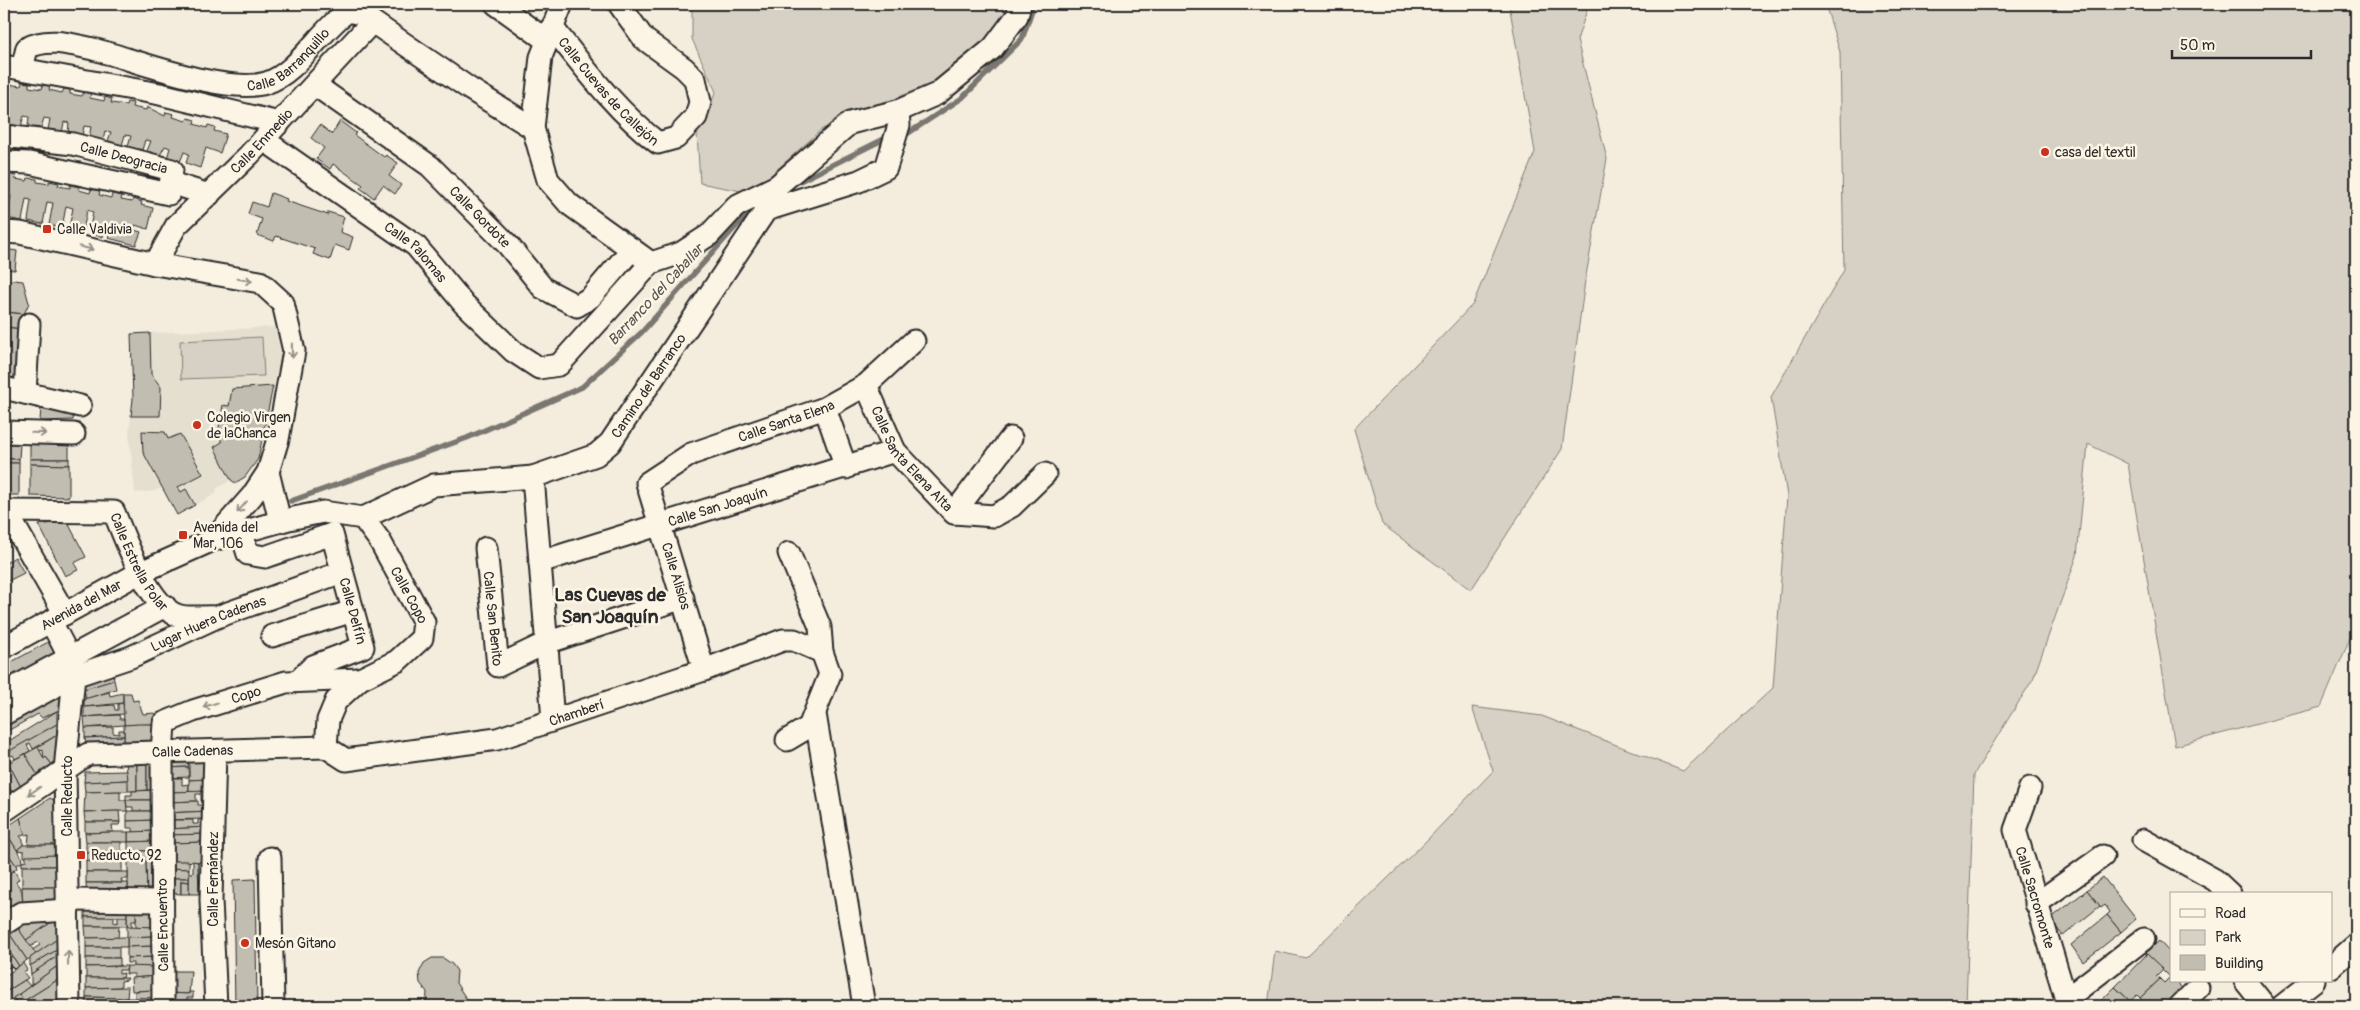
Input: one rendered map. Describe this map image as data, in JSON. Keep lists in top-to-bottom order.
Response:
{
  "streets": {
    "street": [
      "Calle Barranquillo",
      "Calle Cuevas de Callejón",
      "Calle Enmedio",
      "Calle Deogracia",
      "Calle Gordote",
      "Calle Palomas",
      "Camino del Barranco",
      "Calle Santa Elena",
      "Calle Santa Elena Alta",
      "Calle San Joaquín",
      "Calle Estrella Polar",
      "Calle Alisios",
      "Calle Copo",
      "Avenida del Mar",
      "Calle Delfín",
      "Calle San Benito",
      "Lugar Huera Cadenas",
      "Copo",
      "Chamberí",
      "Calle Cadenas",
      "Calle Reducto",
      "Calle Fernández",
      "Calle Sacromonte",
      "Calle Encuentro"
    ]
  },
  "crossings": [
    ["Calle Barranquillo", "Calle Enmedio"],
    ["Calle Enmedio", "Calle Gordote"],
    ["Calle Enmedio", "Calle Palomas"],
    ["Camino del Barranco", "Calle Copo"],
    ["Calle Santa Elena", "Calle Santa Elena Alta"],
    ["Calle Santa Elena", "Calle Alisios"],
    ["Calle Santa Elena Alta", "Calle San Joaquín"],
    ["Calle San Joaquín", "Calle Alisios"],
    ["Calle Estrella Polar", "Avenida del Mar"],
    ["Calle Estrella Polar", "Lugar Huera Cadenas"],
    ["Calle Alisios", "Chamberí"],
    ["Calle Copo", "Copo"],
    ["Calle Copo", "Chamberí"],
    ["Calle Copo", "Calle Cadenas"],
    ["Avenida del Mar", "Calle Delfín"],
    ["Calle Delfín", "Lugar Huera Cadenas"],
    ["Calle Delfín", "Copo"],
    ["Lugar Huera Cadenas", "Calle Reducto"],
    ["Copo", "Calle Cadenas"],
    ["Copo", "Calle Encuentro"],
    ["Chamberí", "Calle Cadenas"],
    ["Calle Cadenas", "Calle Reducto"],
    ["Calle Cadenas", "Calle Fernández"],
    ["Calle Cadenas", "Calle Encuentro"]
  ],
  "districts": ["Las Cuevas de San Joaquín"],
  "water": ["Barranco del Caballar"],
  "places": {
    "other": ["casa del textil", "Colegio Virgen de laChanca", "Mesón Gitano"],
    "transit": ["Calle Valdivia", "Avenida del Mar, 106", "Reducto, 92"]
  },
  "legend": ["Road", "Park", "Building"],
  "scale_bar": "50 m"
}
